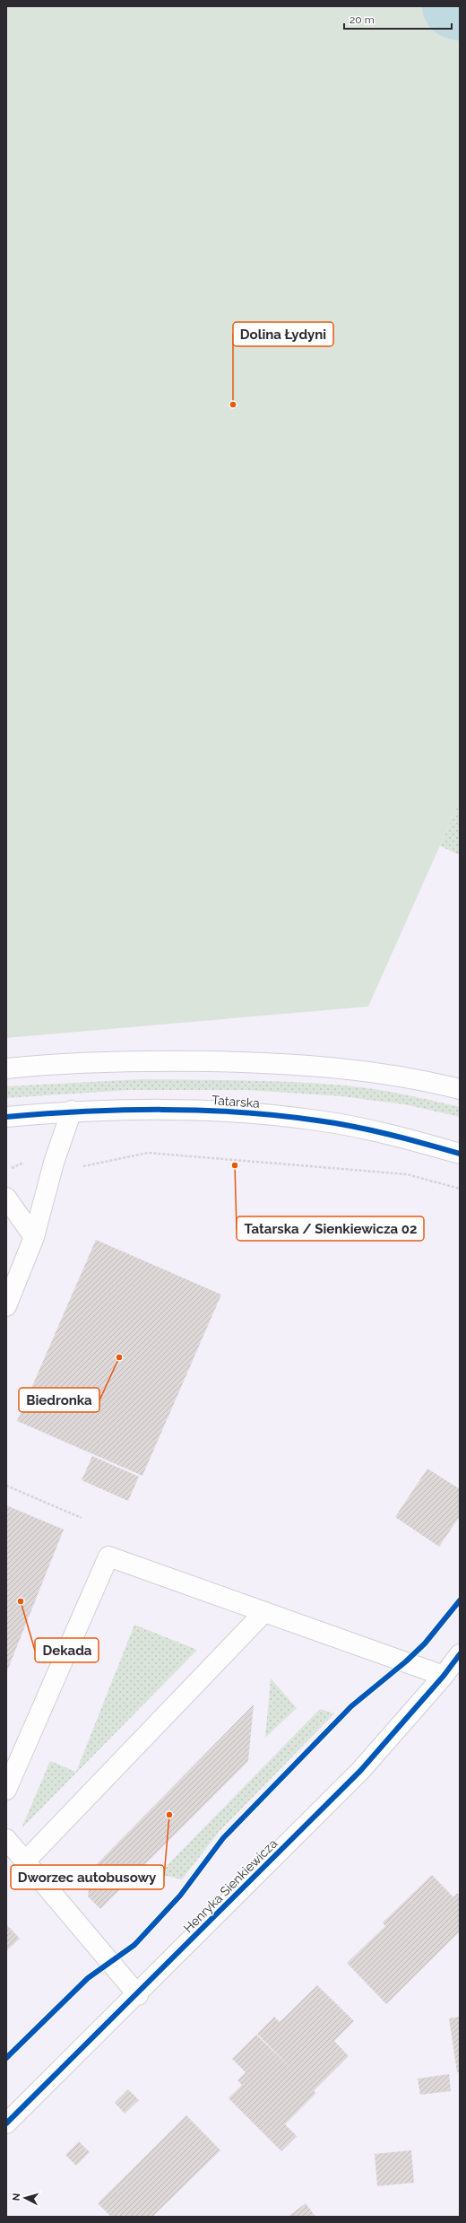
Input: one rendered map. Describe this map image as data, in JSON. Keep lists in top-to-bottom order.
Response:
{
  "streets": {
    "main road": ["Tatarska", "Henryka Sienkiewicza"]
  },
  "places": [
    "Dolina Łydyni",
    "Tatarska / Sienkiewicza 02",
    "Biedronka",
    "Dekada",
    "Dworzec autobusowy"
  ],
  "scale_bar": "20 m",
  "north": "left"
}
